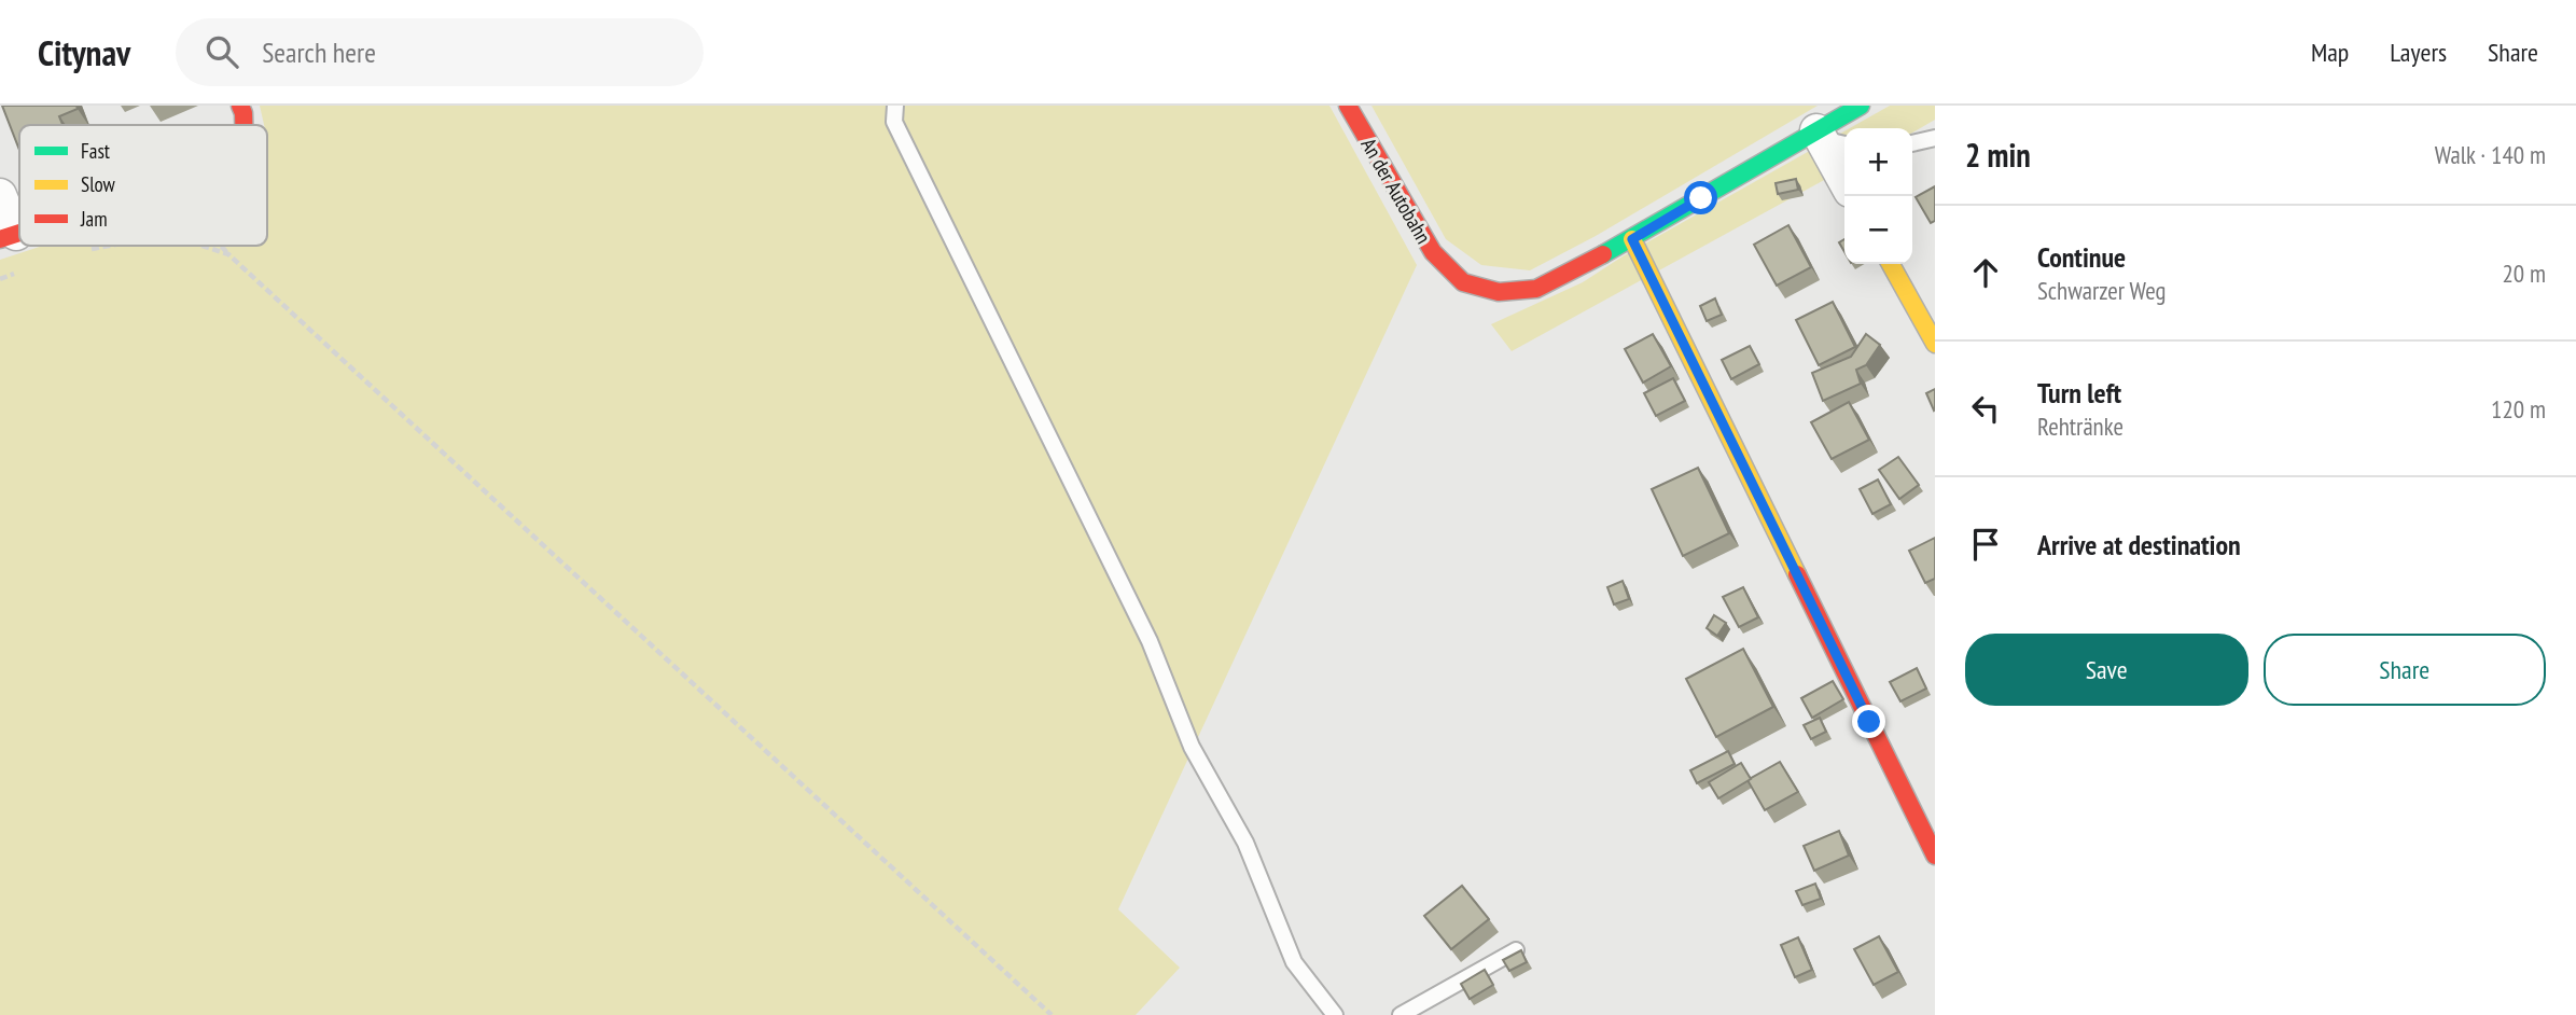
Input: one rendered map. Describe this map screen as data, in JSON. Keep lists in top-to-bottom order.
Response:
{
  "streets": {
    "street": ["An der Autobahn"]
  },
  "legend": ["Fast", "Slow", "Jam"],
  "page": {
    "header": "Citynav",
    "search": "Search here",
    "nav": ["Map", "Layers", "Share"],
    "heading": ["2 min", "Walk · 140 m"],
    "map_buttons": ["+", "−"],
    "list": [
      ["Continue", "Schwarzer Weg", "20 m"],
      ["Turn left", "Rehtränke", "120 m"],
      "Arrive at destination"
    ],
    "buttons": ["Save", "Share"]
  }
}
